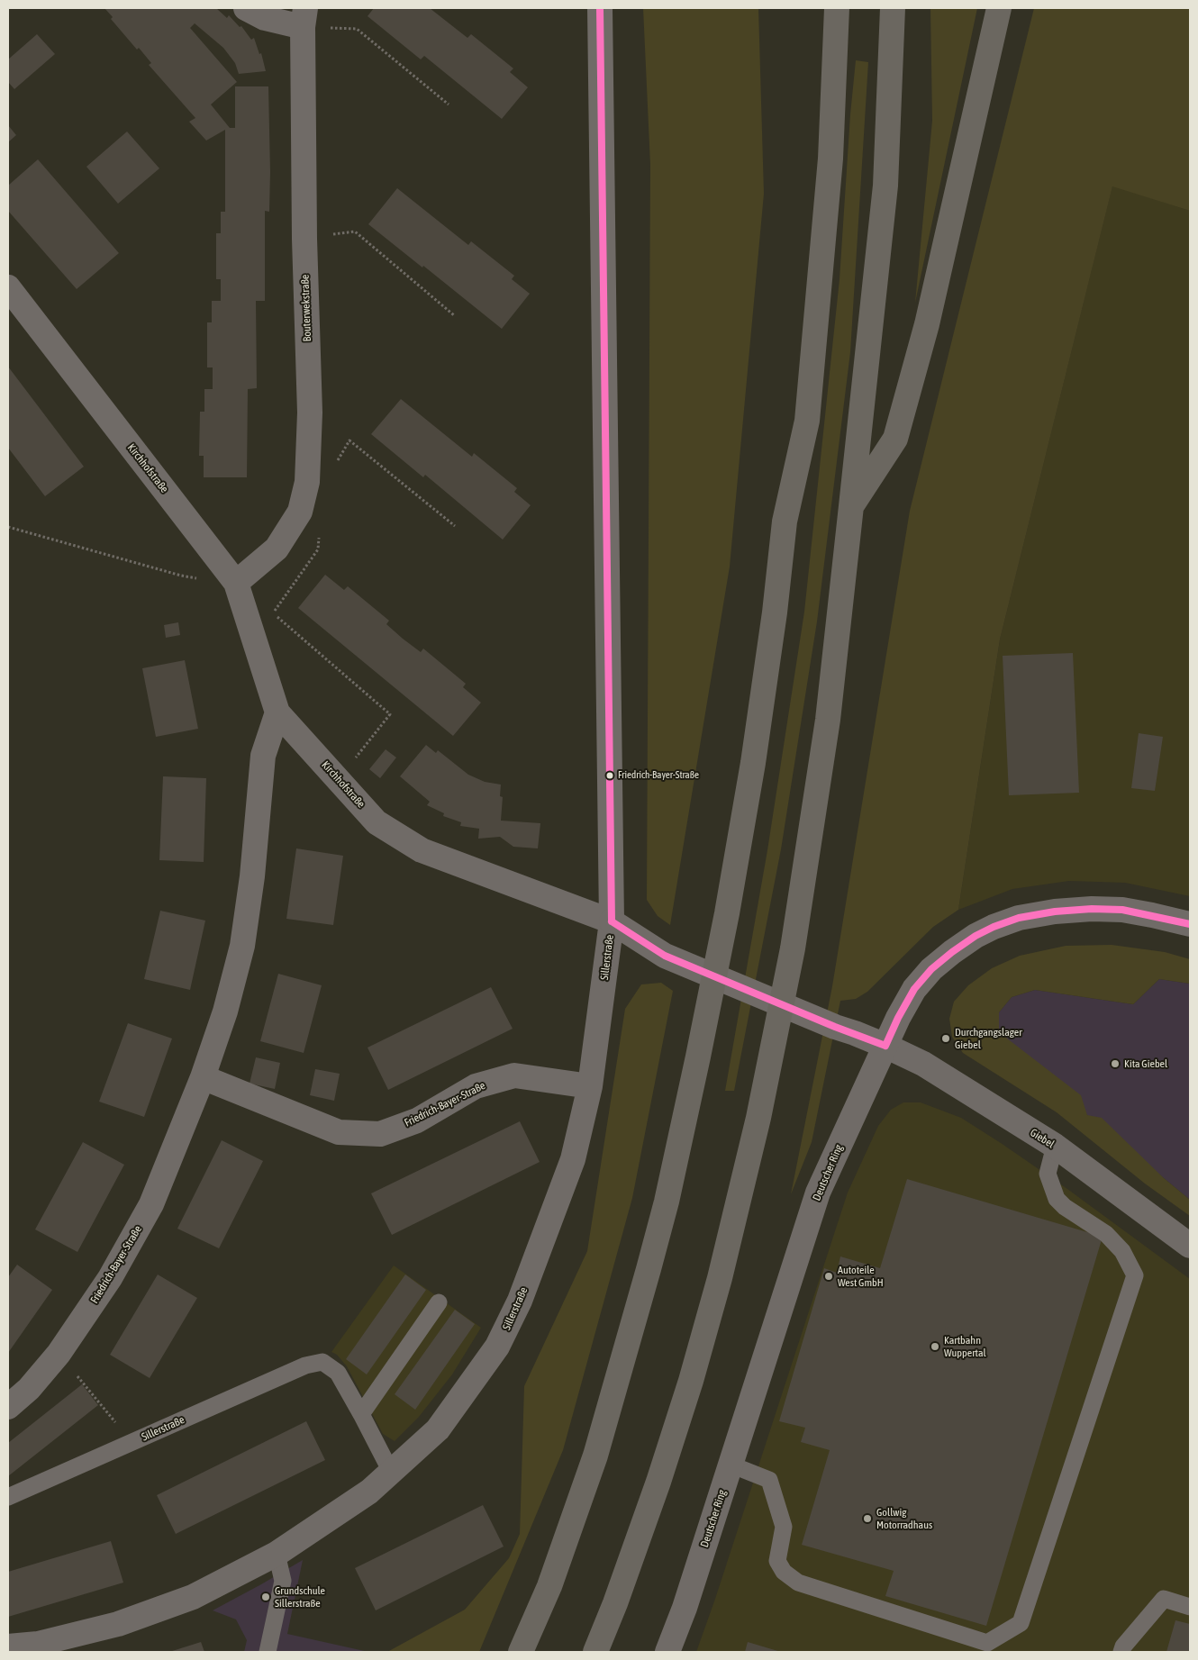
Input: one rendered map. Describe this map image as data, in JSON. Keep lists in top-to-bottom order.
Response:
{
  "streets": {
    "street": [
      "Bouterwekstraße",
      "Kirchhofstraße",
      "Sillerstraße",
      "Friedrich-Bayer-Straße",
      "Giebel",
      "Deutscher Ring"
    ]
  },
  "crossings": [
    ["Bouterwekstraße", "Kirchhofstraße"],
    ["Kirchhofstraße", "Sillerstraße"],
    ["Kirchhofstraße", "Friedrich-Bayer-Straße"],
    ["Kirchhofstraße", "Giebel"],
    ["Kirchhofstraße", "Deutscher Ring"],
    ["Sillerstraße", "Friedrich-Bayer-Straße"],
    ["Giebel", "Deutscher Ring"]
  ],
  "places": [
    "Friedrich-Bayer-Straße",
    "Durchgangslager Giebel",
    "Kita Giebel",
    "Autoteile West GmbH",
    "Kartbahn Wuppertal",
    "Gollwig Motorradhaus",
    "Grundschule Sillerstraße"
  ]
}
